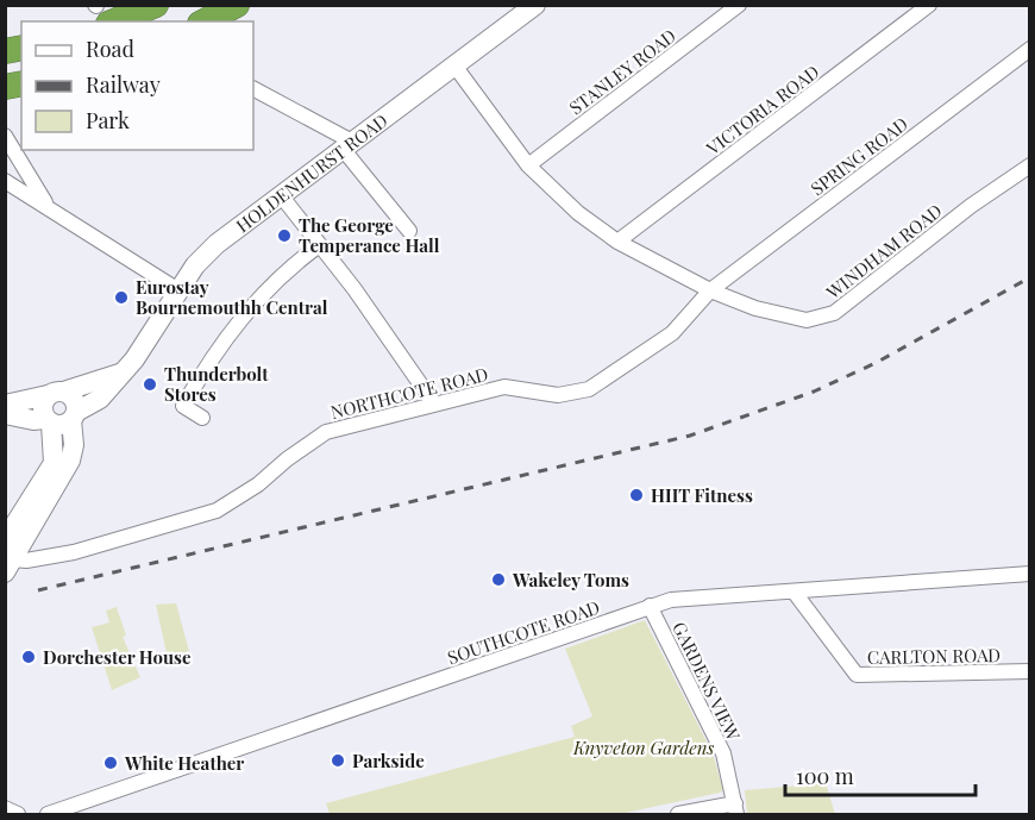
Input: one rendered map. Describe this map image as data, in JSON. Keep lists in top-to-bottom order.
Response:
{
  "streets": {
    "street": [
      "STANLEY ROAD",
      "VICTORIA ROAD",
      "SPRING ROAD",
      "HOLDENHURST ROAD",
      "WINDHAM ROAD",
      "NORTHCOTE ROAD",
      "SOUTHCOTE ROAD",
      "CARLTON ROAD",
      "GARDENS VIEW"
    ]
  },
  "crossings": [
    ["STANLEY ROAD", "WINDHAM ROAD"],
    ["VICTORIA ROAD", "WINDHAM ROAD"],
    ["SPRING ROAD", "WINDHAM ROAD"],
    ["SPRING ROAD", "NORTHCOTE ROAD"],
    ["HOLDENHURST ROAD", "WINDHAM ROAD"],
    ["WINDHAM ROAD", "NORTHCOTE ROAD"],
    ["SOUTHCOTE ROAD", "CARLTON ROAD"],
    ["SOUTHCOTE ROAD", "GARDENS VIEW"]
  ],
  "parks": ["Knyveton Gardens"],
  "places": [
    "The George Temperance Hall",
    "Eurostay Bournemouthh Central",
    "Thunderbolt Stores",
    "HIIT Fitness",
    "Wakeley Toms",
    "Dorchester House",
    "Parkside",
    "White Heather"
  ],
  "legend": ["Road", "Railway", "Park"],
  "scale_bar": "100 m"
}
